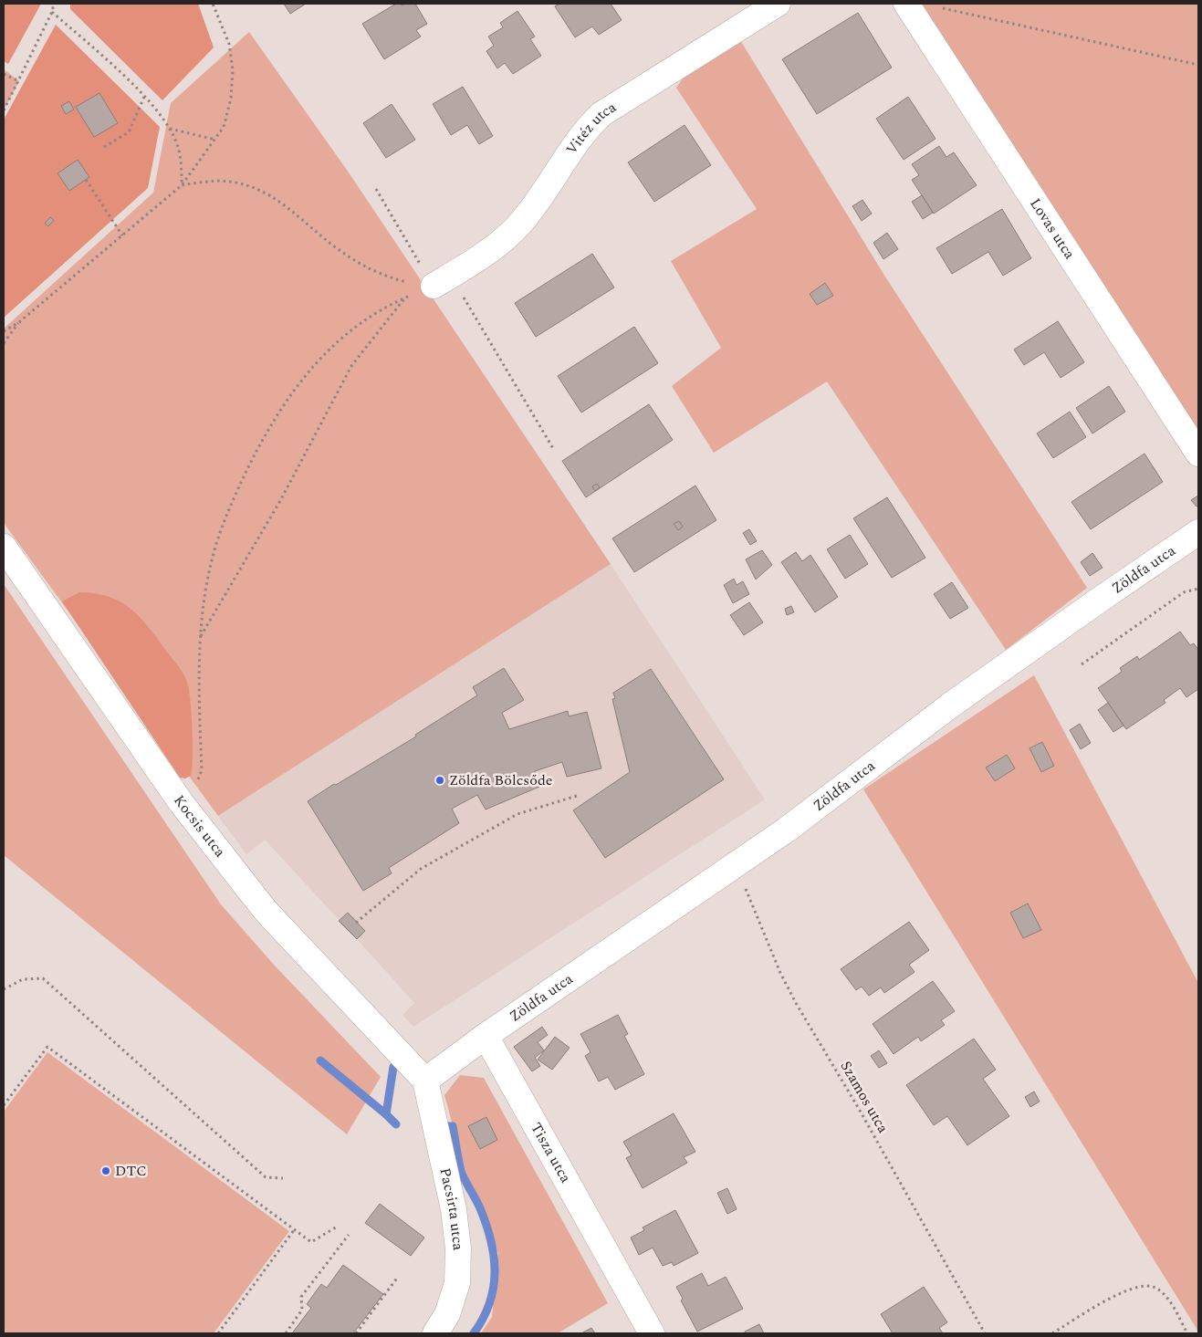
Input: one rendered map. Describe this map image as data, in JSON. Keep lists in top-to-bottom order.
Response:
{
  "streets": {
    "street": [
      "Vitéz utca",
      "Lovas utca",
      "Zöldfa utca",
      "Kocsis utca",
      "Tisza utca",
      "Pacsirta utca"
    ],
    "path": ["Szamos utca"]
  },
  "crossings": [
    ["Zöldfa utca", "Szamos utca"],
    ["Zöldfa utca", "Tisza utca"],
    ["Kocsis utca", "Pacsirta utca"]
  ],
  "places": ["Zöldfa Bölcsőde", "DTC"]
}
